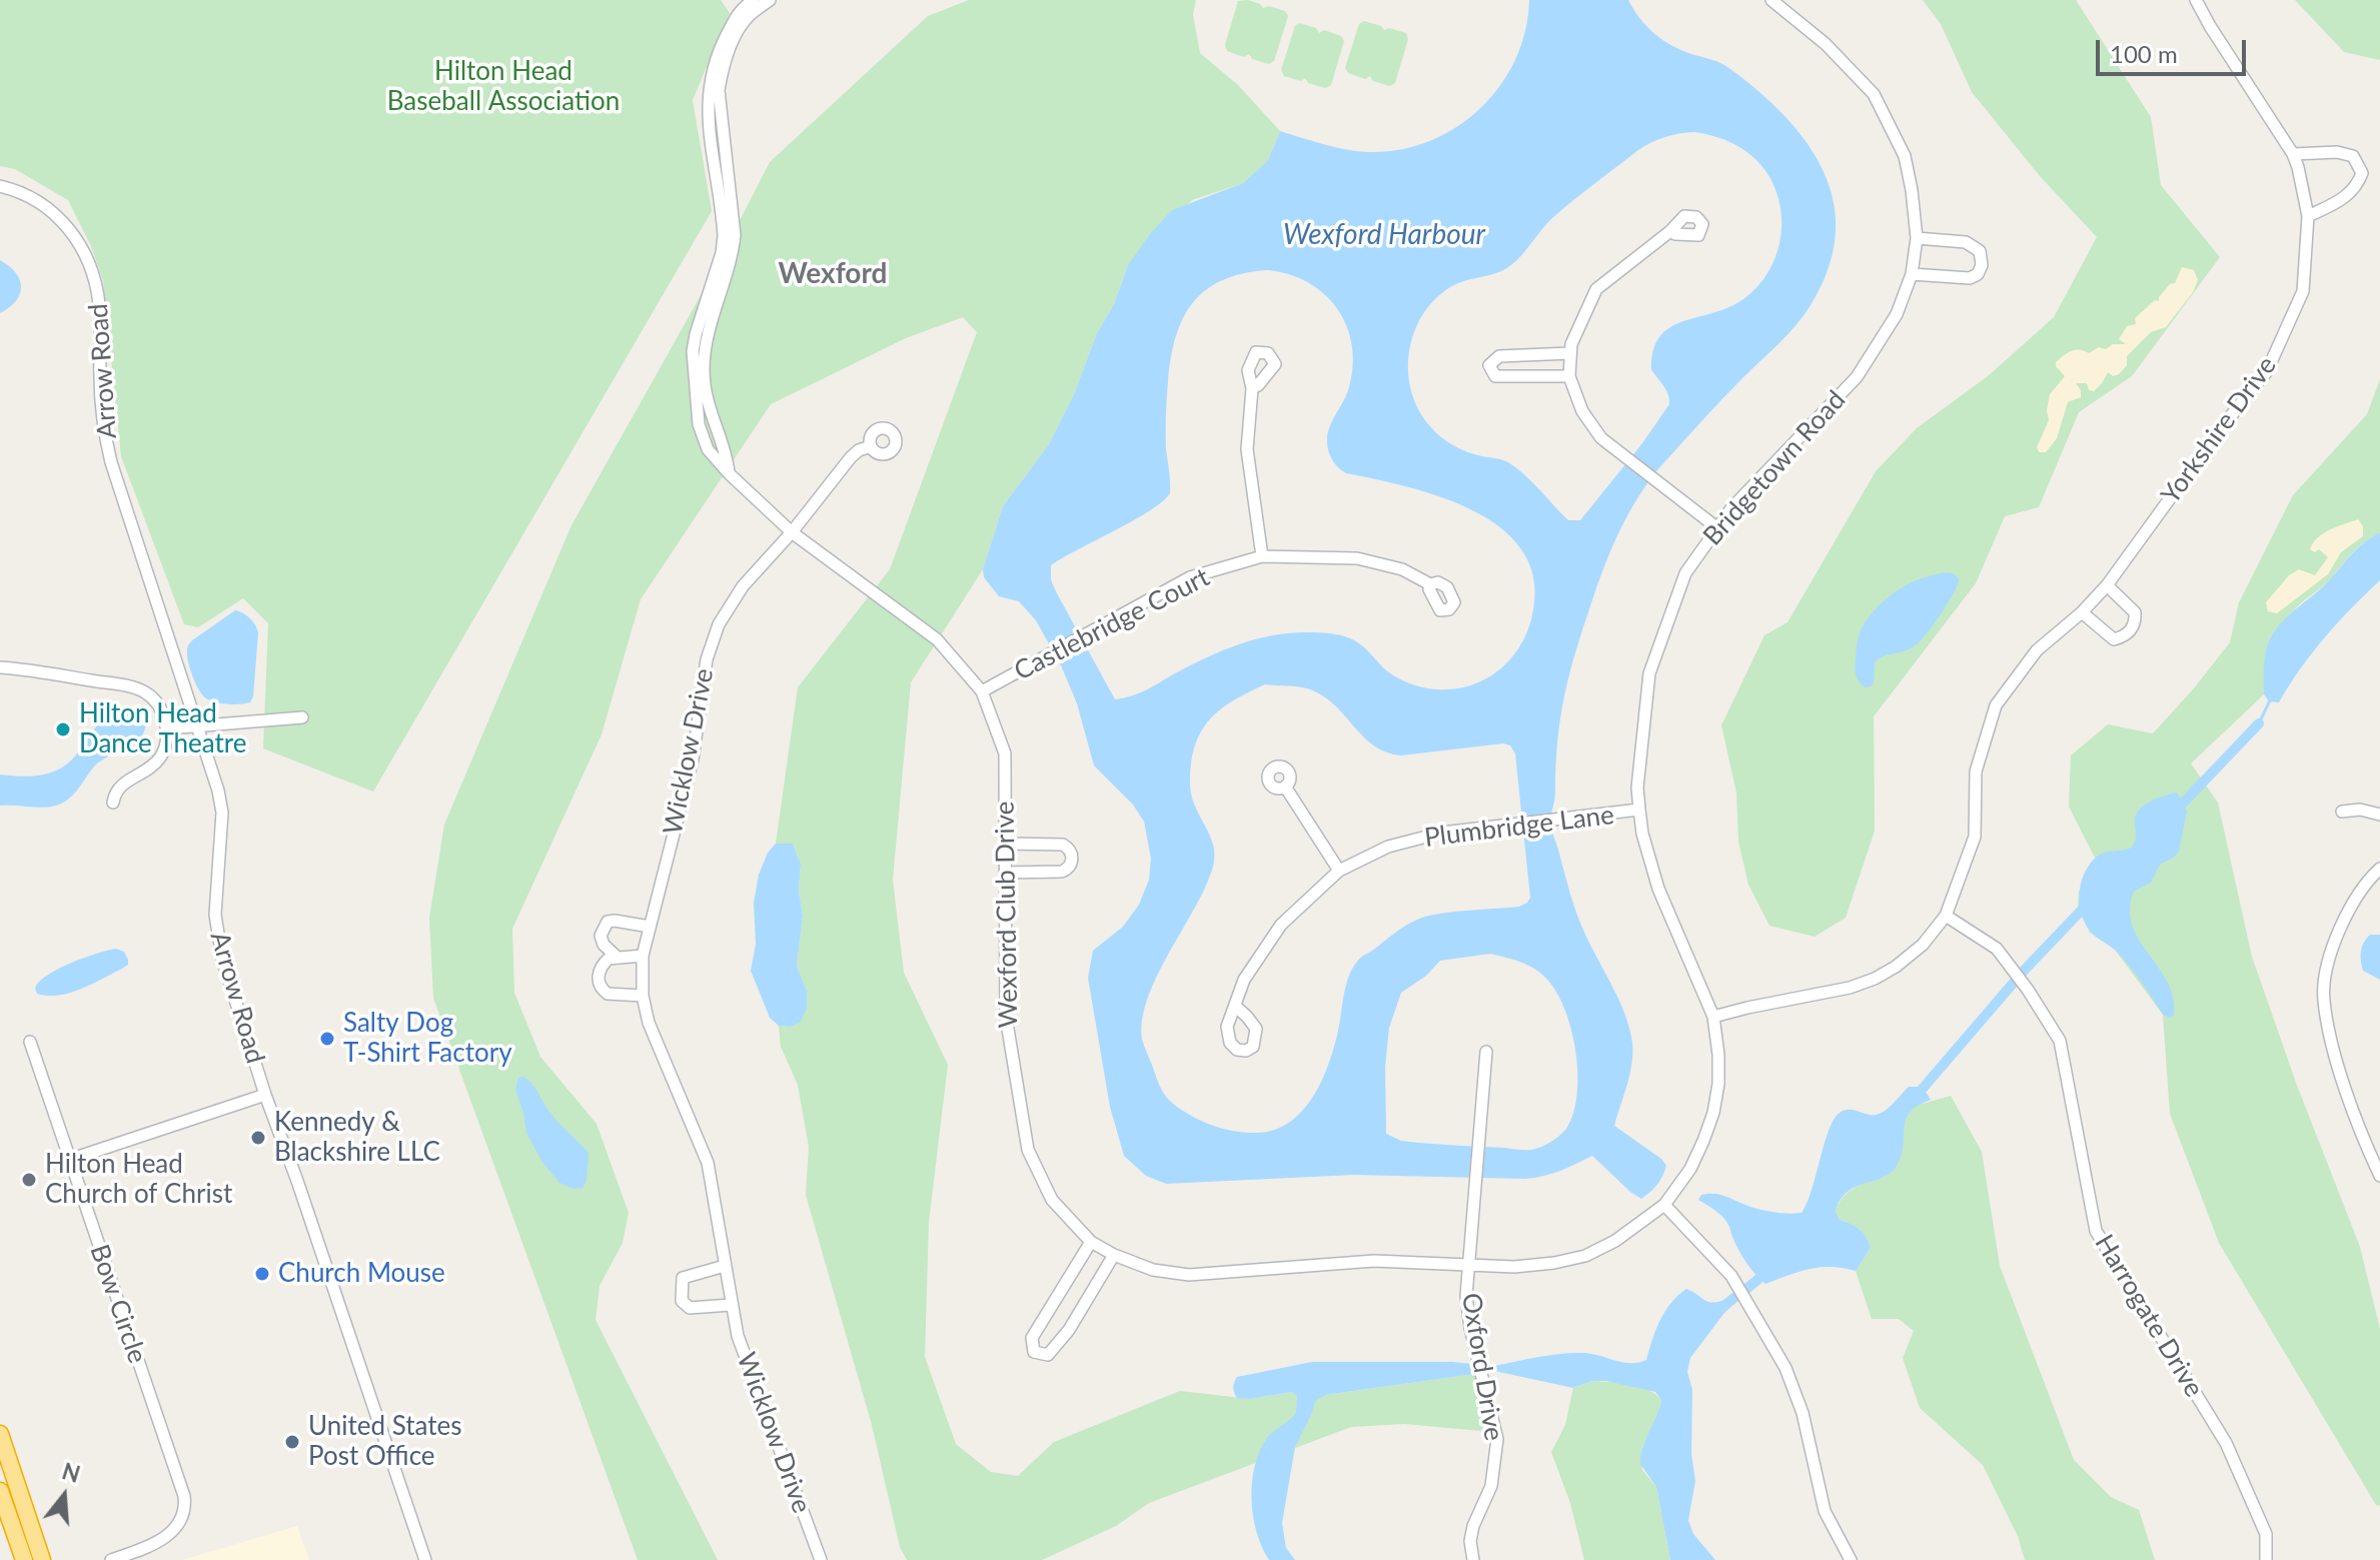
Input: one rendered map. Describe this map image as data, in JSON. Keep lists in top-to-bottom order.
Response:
{
  "streets": {
    "street": [
      "Arrow Road",
      "Yorkshire Drive",
      "Bridgetown Road",
      "Castlebridge Court",
      "Wicklow Drive",
      "Plumbridge Lane",
      "Wexford Club Drive",
      "Bow Circle",
      "Harrogate Drive",
      "Oxford Drive"
    ]
  },
  "crossings": [
    ["Yorkshire Drive", "Bridgetown Road"],
    ["Yorkshire Drive", "Harrogate Drive"],
    ["Bridgetown Road", "Plumbridge Lane"],
    ["Bridgetown Road", "Wexford Club Drive"],
    ["Castlebridge Court", "Wexford Club Drive"],
    ["Wicklow Drive", "Wexford Club Drive"],
    ["Wexford Club Drive", "Oxford Drive"]
  ],
  "districts": ["Wexford"],
  "water": ["Wexford Harbour"],
  "parks": ["Hilton Head Baseball Association"],
  "places": [
    "Hilton Head Dance Theatre",
    "Salty Dog T-Shirt Factory",
    "Kennedy & Blackshire LLC",
    "Hilton Head Church of Christ",
    "Church Mouse",
    "United States Post Office"
  ],
  "scale_bar": "100 m",
  "north": "top"
}
